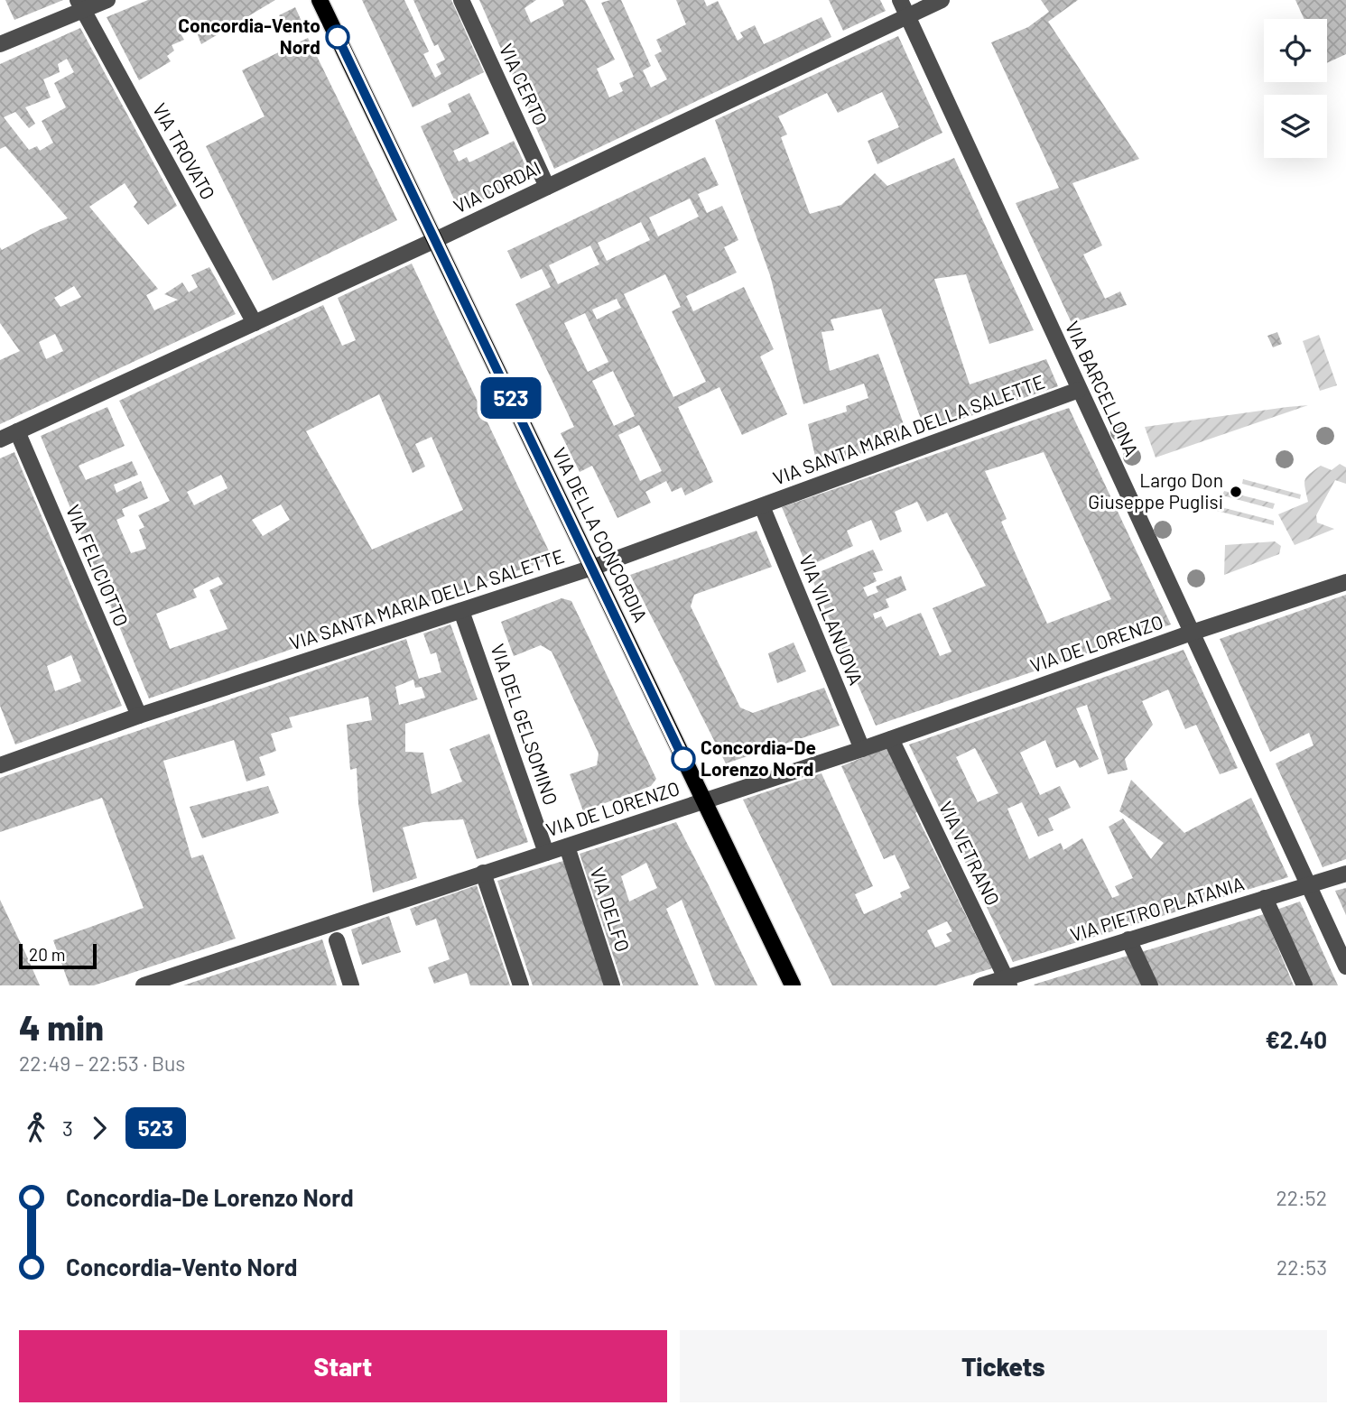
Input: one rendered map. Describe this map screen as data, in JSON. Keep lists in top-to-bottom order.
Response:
{
  "streets": {
    "main road": ["VIA DELLA CONCORDIA"],
    "street": [
      "VIA CERTO",
      "VIA TROVATO",
      "VIA CORDAI",
      "VIA BARCELLONA",
      "VIA SANTA MARIA DELLA SALETTE",
      "VIA FELICIOTTO",
      "VIA VILLANUOVA",
      "VIA DE LORENZO",
      "VIA DEL GELSOMINO",
      "VIA VETRANO",
      "VIA DELFO",
      "VIA PIETRO PLATANIA"
    ]
  },
  "crossings": [
    ["VIA CERTO", "VIA CORDAI"],
    ["VIA TROVATO", "VIA CORDAI"],
    ["VIA CORDAI", "VIA BARCELLONA"],
    ["VIA CORDAI", "VIA DELLA CONCORDIA"],
    ["VIA CORDAI", "VIA FELICIOTTO"],
    ["VIA BARCELLONA", "VIA SANTA MARIA DELLA SALETTE"],
    ["VIA BARCELLONA", "VIA DE LORENZO"],
    ["VIA BARCELLONA", "VIA PIETRO PLATANIA"],
    ["VIA SANTA MARIA DELLA SALETTE", "VIA DELLA CONCORDIA"],
    ["VIA SANTA MARIA DELLA SALETTE", "VIA FELICIOTTO"],
    ["VIA SANTA MARIA DELLA SALETTE", "VIA VILLANUOVA"],
    ["VIA SANTA MARIA DELLA SALETTE", "VIA DEL GELSOMINO"],
    ["VIA DELLA CONCORDIA", "VIA DE LORENZO"],
    ["VIA VILLANUOVA", "VIA DE LORENZO"],
    ["VIA DE LORENZO", "VIA DEL GELSOMINO"],
    ["VIA DE LORENZO", "VIA VETRANO"],
    ["VIA DE LORENZO", "VIA DELFO"],
    ["VIA VETRANO", "VIA PIETRO PLATANIA"]
  ],
  "places": ["Concordia-Vento Nord", "Largo Don Giuseppe Puglisi", "Concordia-De Lorenzo Nord"],
  "lines": ["bus line 523"],
  "scale_bar": "20 m",
  "page": {
    "on_map": "523",
    "scale": "20 m",
    "heading": ["4 min", "22:49 – 22:53 · Bus", "€2.40"],
    "legs": ["3", "523"],
    "list": [
      {
        "name": "Concordia-De Lorenzo Nord",
        "value": "22:52"
      },
      {
        "name": "Concordia-Vento Nord",
        "value": "22:53"
      }
    ],
    "buttons": ["Start", "Tickets"]
  }
}
